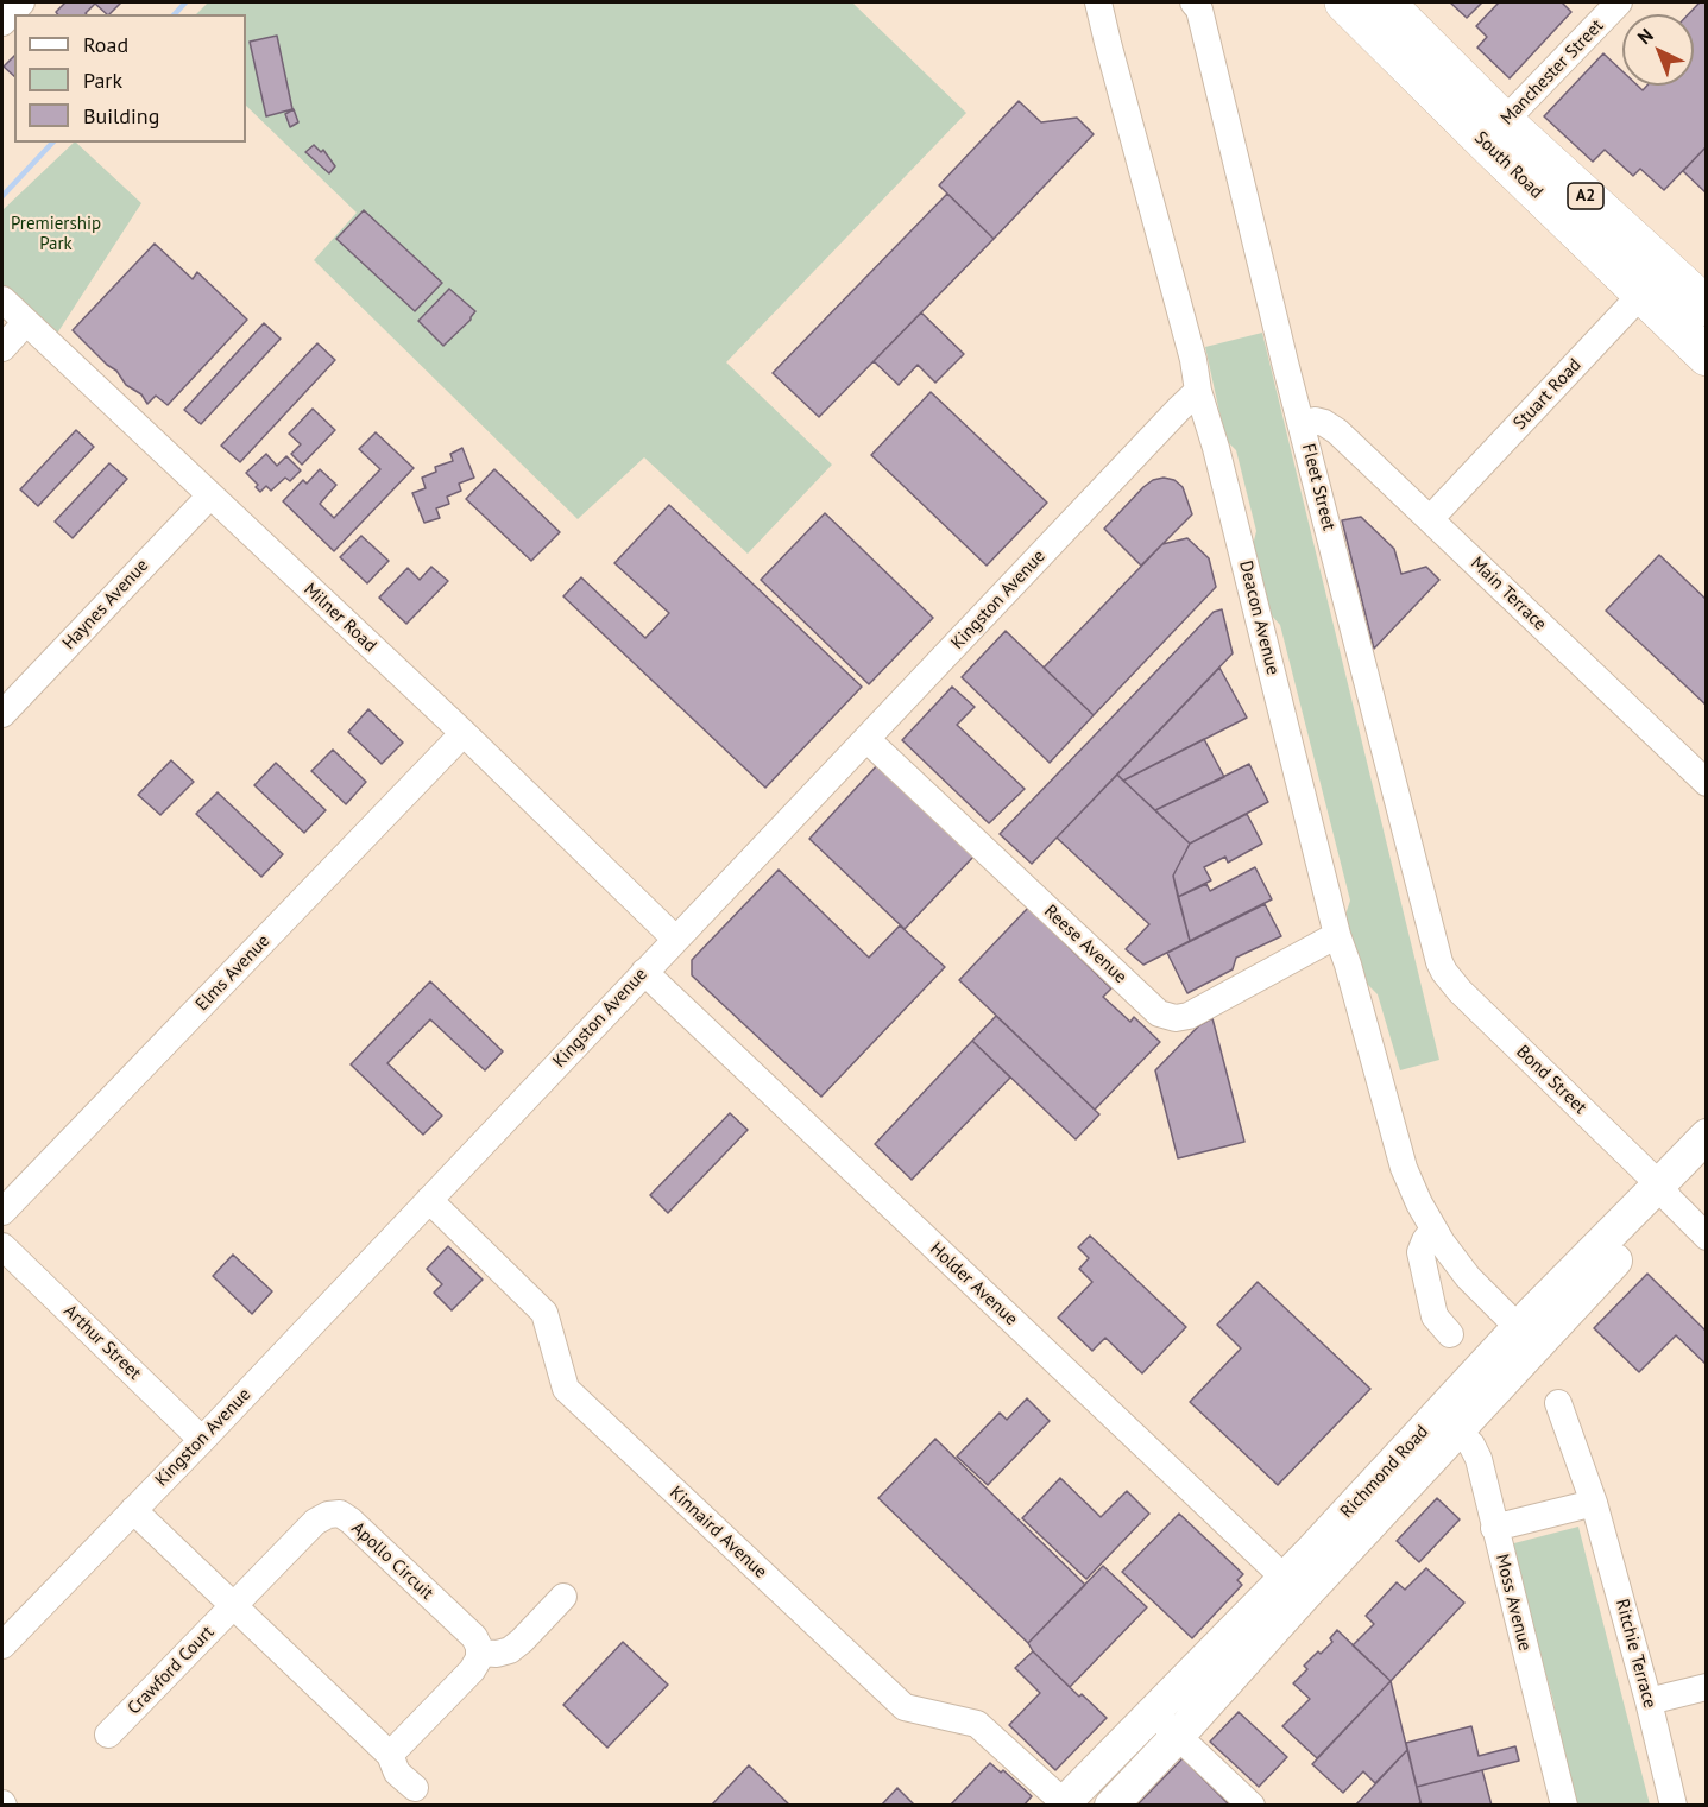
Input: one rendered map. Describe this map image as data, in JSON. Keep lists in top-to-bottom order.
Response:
{
  "streets": {
    "highway": ["South Road", "A2"],
    "main road": ["Richmond Road"],
    "street": [
      "Manchester Street",
      "Stuart Road",
      "Fleet Street",
      "Main Terrace",
      "Kingston Avenue",
      "Haynes Avenue",
      "Milner Road",
      "Deacon Avenue",
      "Reese Avenue",
      "Elms Avenue",
      "Bond Street",
      "Holder Avenue",
      "Arthur Street",
      "Kinnaird Avenue",
      "Apollo Circuit",
      "Moss Avenue",
      "Ritchie Terrace",
      "Crawford Court"
    ]
  },
  "crossings": [
    ["Manchester Street", "South Road"],
    ["South Road", "Stuart Road"],
    ["Stuart Road", "Main Terrace"],
    ["Fleet Street", "Main Terrace"],
    ["Fleet Street", "Bond Street"],
    ["Kingston Avenue", "Milner Road"],
    ["Kingston Avenue", "Deacon Avenue"],
    ["Kingston Avenue", "Reese Avenue"],
    ["Kingston Avenue", "Holder Avenue"],
    ["Kingston Avenue", "Arthur Street"],
    ["Kingston Avenue", "Kinnaird Avenue"],
    ["Haynes Avenue", "Milner Road"],
    ["Milner Road", "Elms Avenue"],
    ["Deacon Avenue", "Reese Avenue"],
    ["Deacon Avenue", "Richmond Road"],
    ["Bond Street", "Richmond Road"],
    ["Holder Avenue", "Richmond Road"],
    ["Richmond Road", "Kinnaird Avenue"],
    ["Richmond Road", "Moss Avenue"],
    ["Apollo Circuit", "Crawford Court"]
  ],
  "parks": ["Premiership Park"],
  "legend": ["Road", "Park", "Building"],
  "north": "top left"
}
